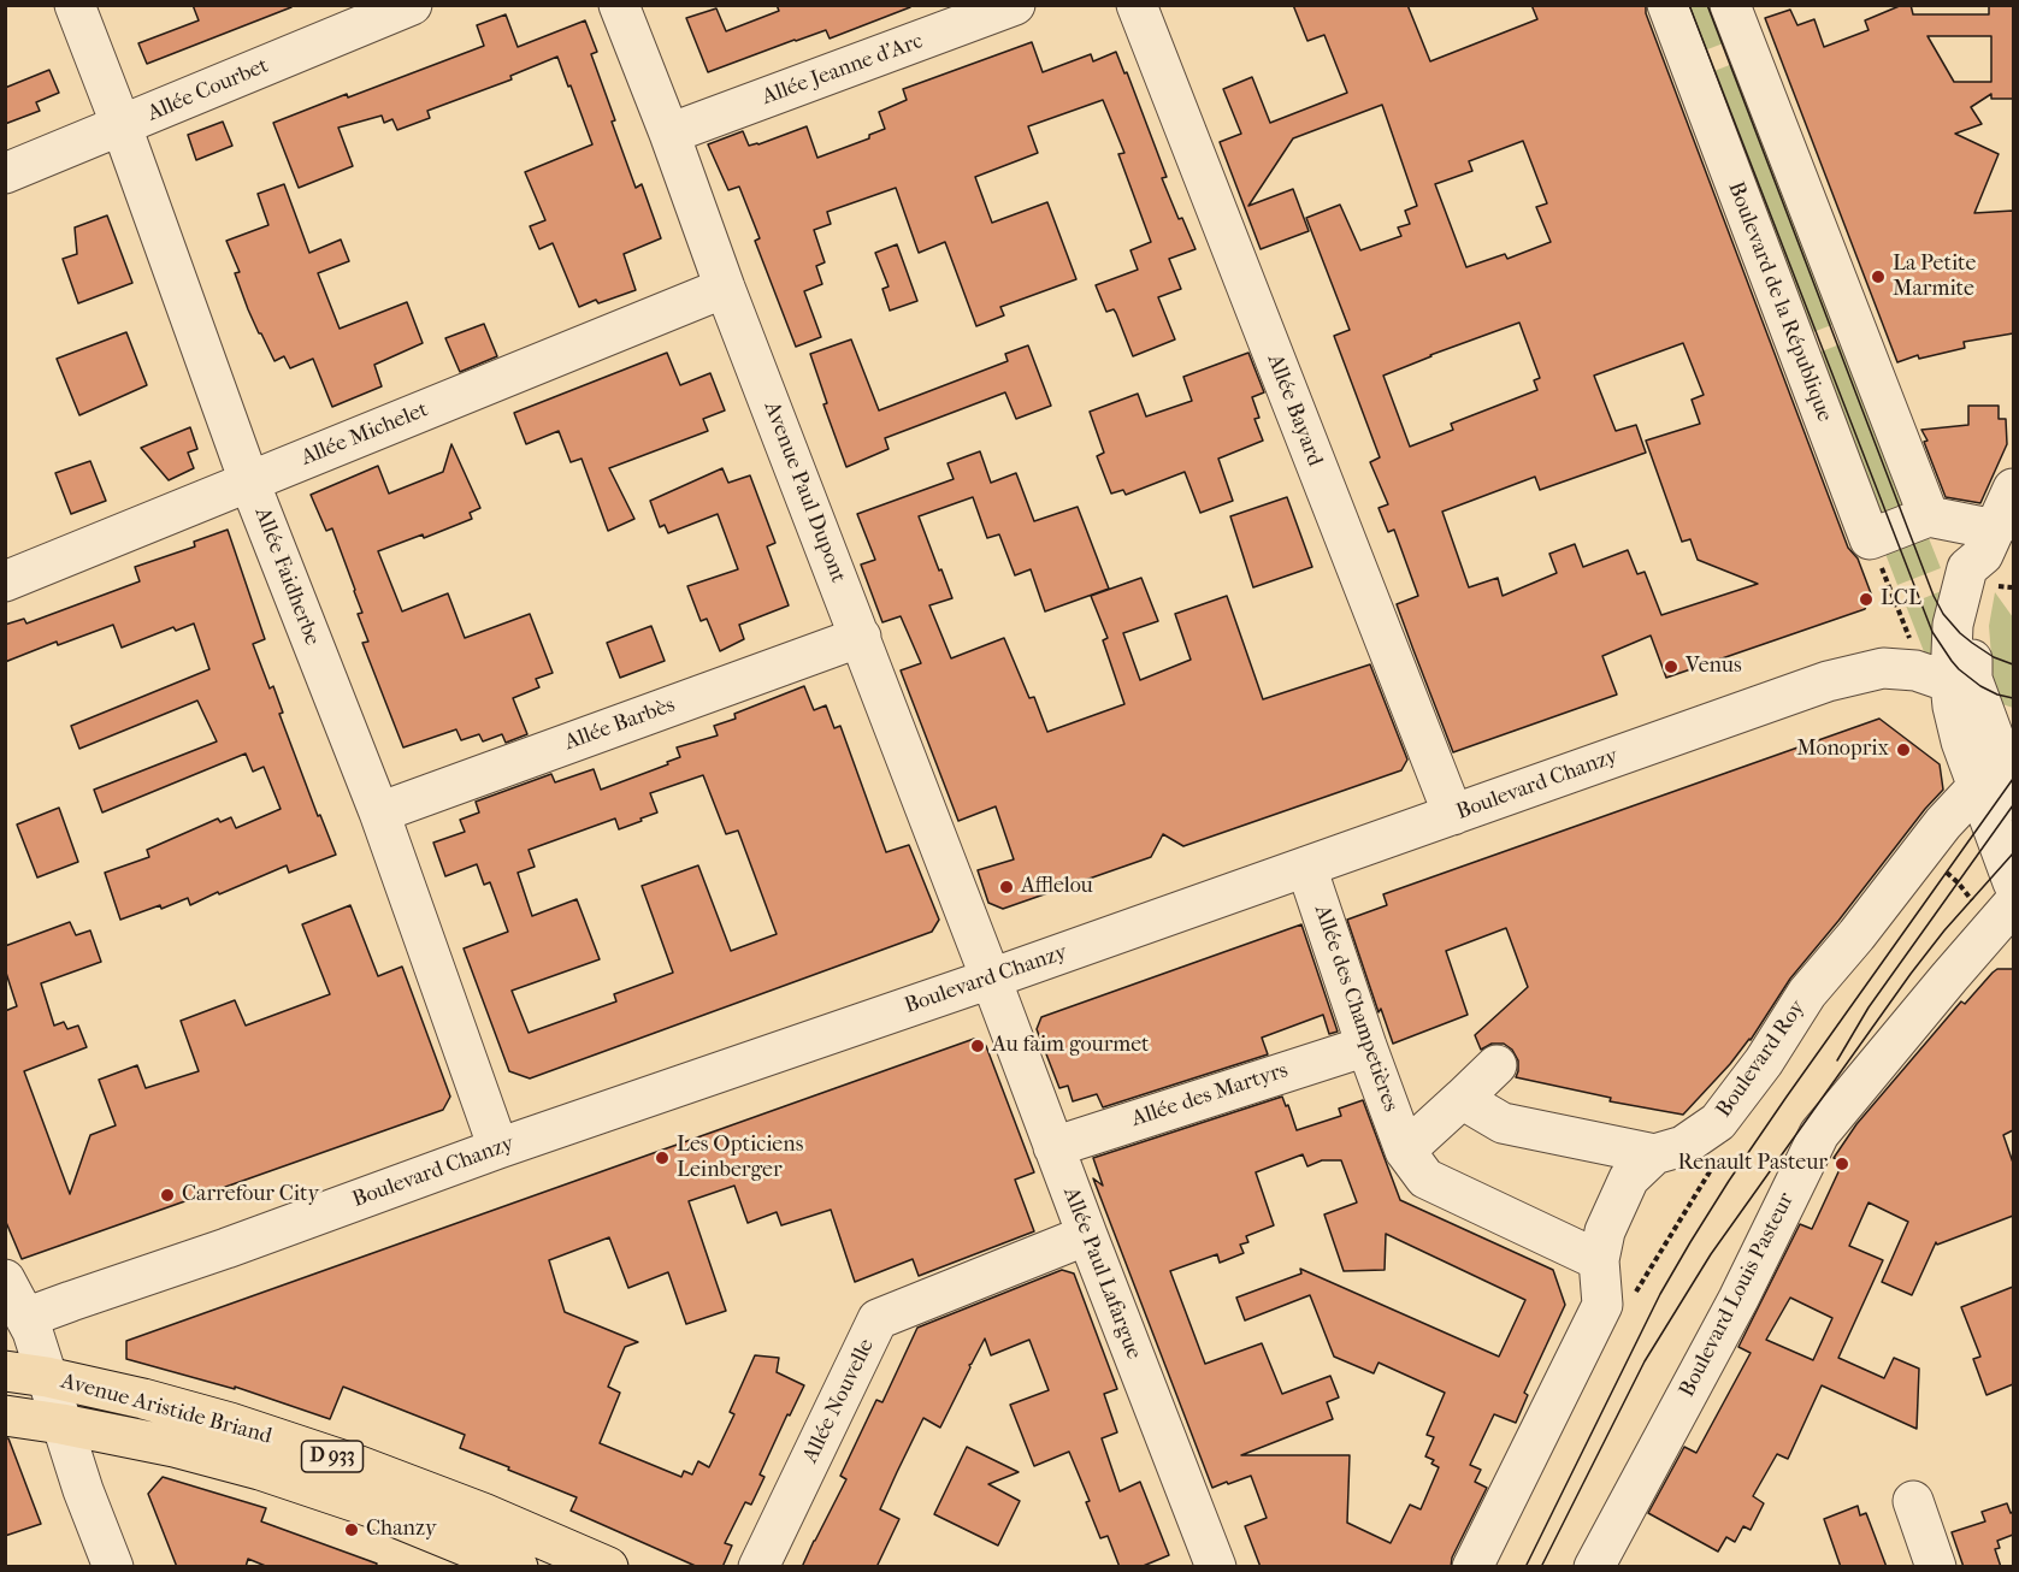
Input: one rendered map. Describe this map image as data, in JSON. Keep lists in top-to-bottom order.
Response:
{
  "streets": {
    "main road": ["Avenue Aristide Briand", "D 933"],
    "street": [
      "Allée Jeanne d'Arc",
      "Allée Courbet",
      "Boulevard de la République",
      "Allée Bayard",
      "Allée Michelet",
      "Avenue Paul Dupont",
      "Allée Faidherbe",
      "Allée Barbès",
      "Boulevard Chanzy",
      "Allée des Champetières",
      "Boulevard Roy",
      "Allée des Martyrs",
      "Allée Paul Lafargue",
      "Boulevard Louis Pasteur",
      "Allée Nouvelle"
    ]
  },
  "crossings": [
    ["Allée Jeanne d'Arc", "Avenue Paul Dupont"],
    ["Allée Courbet", "Allée Faidherbe"],
    ["Allée Bayard", "Boulevard Chanzy"],
    ["Allée Michelet", "Avenue Paul Dupont"],
    ["Allée Michelet", "Allée Faidherbe"],
    ["Avenue Paul Dupont", "Allée Barbès"],
    ["Avenue Paul Dupont", "Boulevard Chanzy"],
    ["Avenue Paul Dupont", "Allée Paul Lafargue"],
    ["Allée Faidherbe", "Allée Barbès"],
    ["Allée Faidherbe", "Boulevard Chanzy"],
    ["Boulevard Chanzy", "Allée des Champetières"],
    ["Boulevard Chanzy", "Allée Paul Lafargue"],
    ["Allée des Champetières", "Boulevard Roy"],
    ["Allée des Champetières", "Allée des Martyrs"],
    ["Allée des Martyrs", "Allée Paul Lafargue"],
    ["Allée Paul Lafargue", "Allée Nouvelle"]
  ],
  "places": [
    "La Petite Marmite",
    "LCL",
    "Venus",
    "Monoprix",
    "Afflelou",
    "Au faim gourmet",
    "Les Opticiens Leinberger",
    "Renault Pasteur",
    "Carrefour City",
    "Chanzy"
  ]
}
